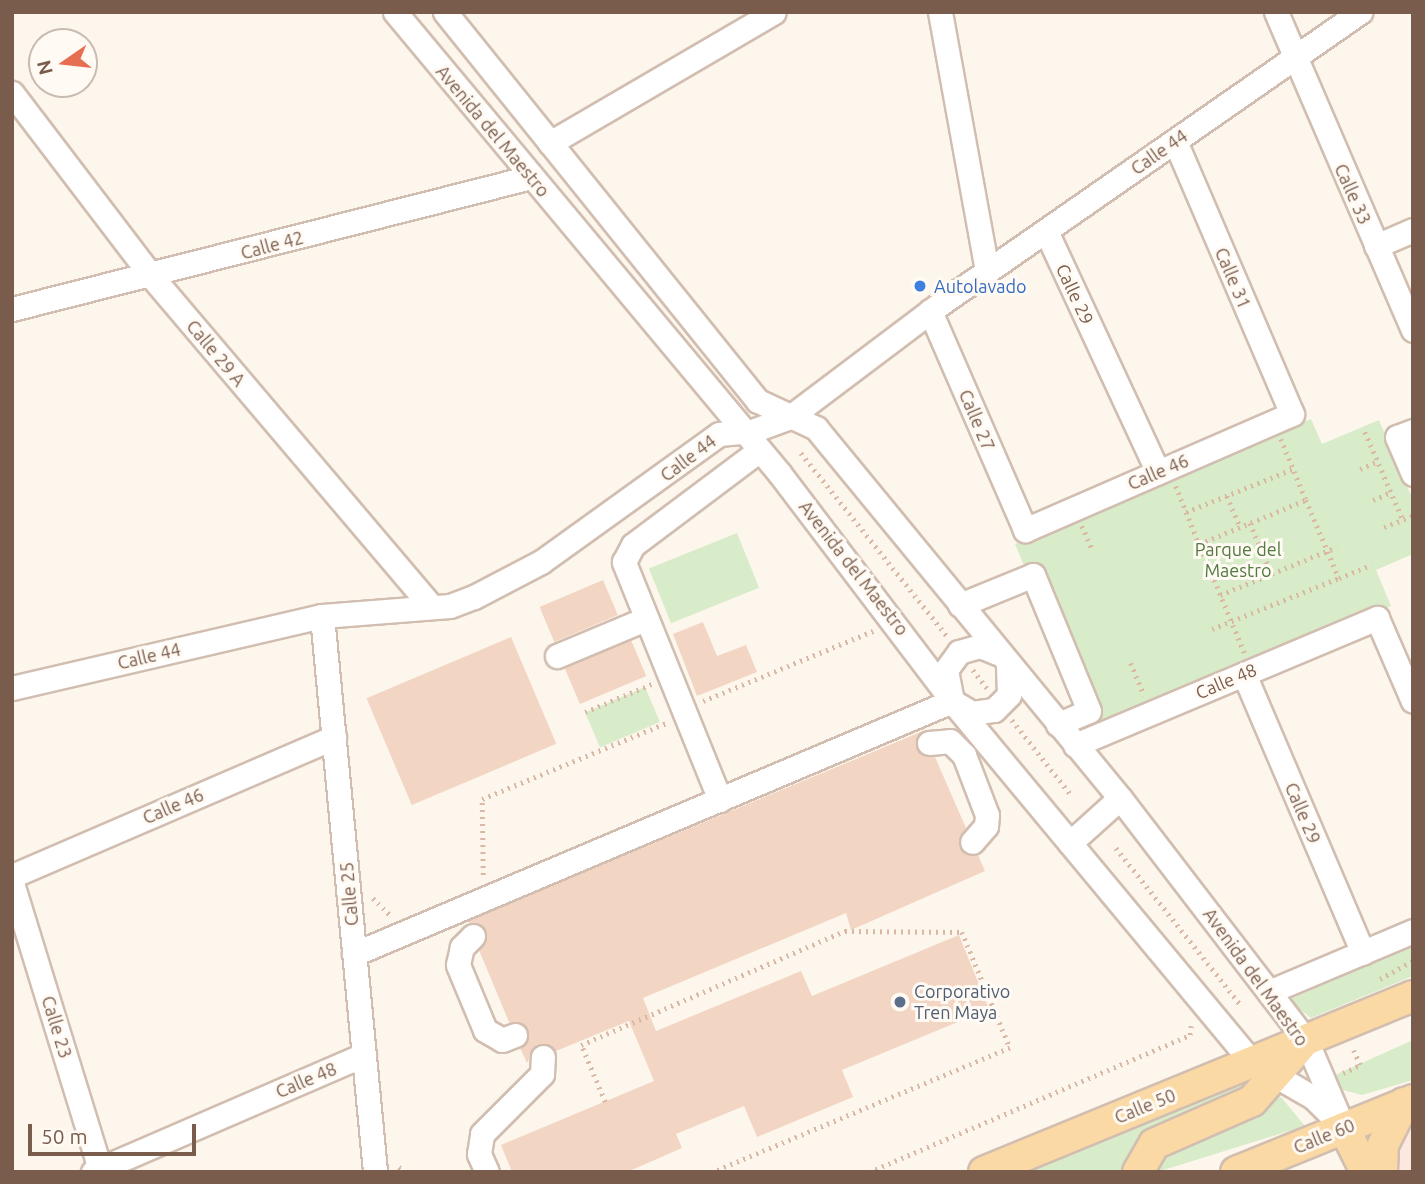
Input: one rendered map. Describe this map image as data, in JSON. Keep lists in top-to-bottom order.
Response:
{
  "streets": {
    "main road": ["Calle 50", "Calle 60"],
    "street": [
      "Avenida del Maestro",
      "Calle 44",
      "Calle 33",
      "Calle 42",
      "Calle 31",
      "Calle 29",
      "Calle 29 A",
      "Calle 27",
      "Calle 46",
      "Calle 48",
      "Calle 25",
      "Calle 23"
    ]
  },
  "crossings": [
    ["Avenida del Maestro", "Calle 44"],
    ["Avenida del Maestro", "Calle 42"],
    ["Avenida del Maestro", "Calle 48"],
    ["Avenida del Maestro", "Calle 50"],
    ["Avenida del Maestro", "Calle 60"],
    ["Calle 44", "Calle 33"],
    ["Calle 44", "Calle 31"],
    ["Calle 44", "Calle 29"],
    ["Calle 44", "Calle 29 A"],
    ["Calle 44", "Calle 27"],
    ["Calle 44", "Calle 25"],
    ["Calle 42", "Calle 29 A"],
    ["Calle 31", "Calle 46"],
    ["Calle 29", "Calle 46"],
    ["Calle 29", "Calle 48"],
    ["Calle 27", "Calle 46"],
    ["Calle 46", "Calle 25"],
    ["Calle 48", "Calle 25"],
    ["Calle 48", "Calle 23"]
  ],
  "parks": ["Parque del Maestro"],
  "places": ["Autolavado", "Corporativo Tren Maya"],
  "scale_bar": "50 m",
  "north": "left"
}
